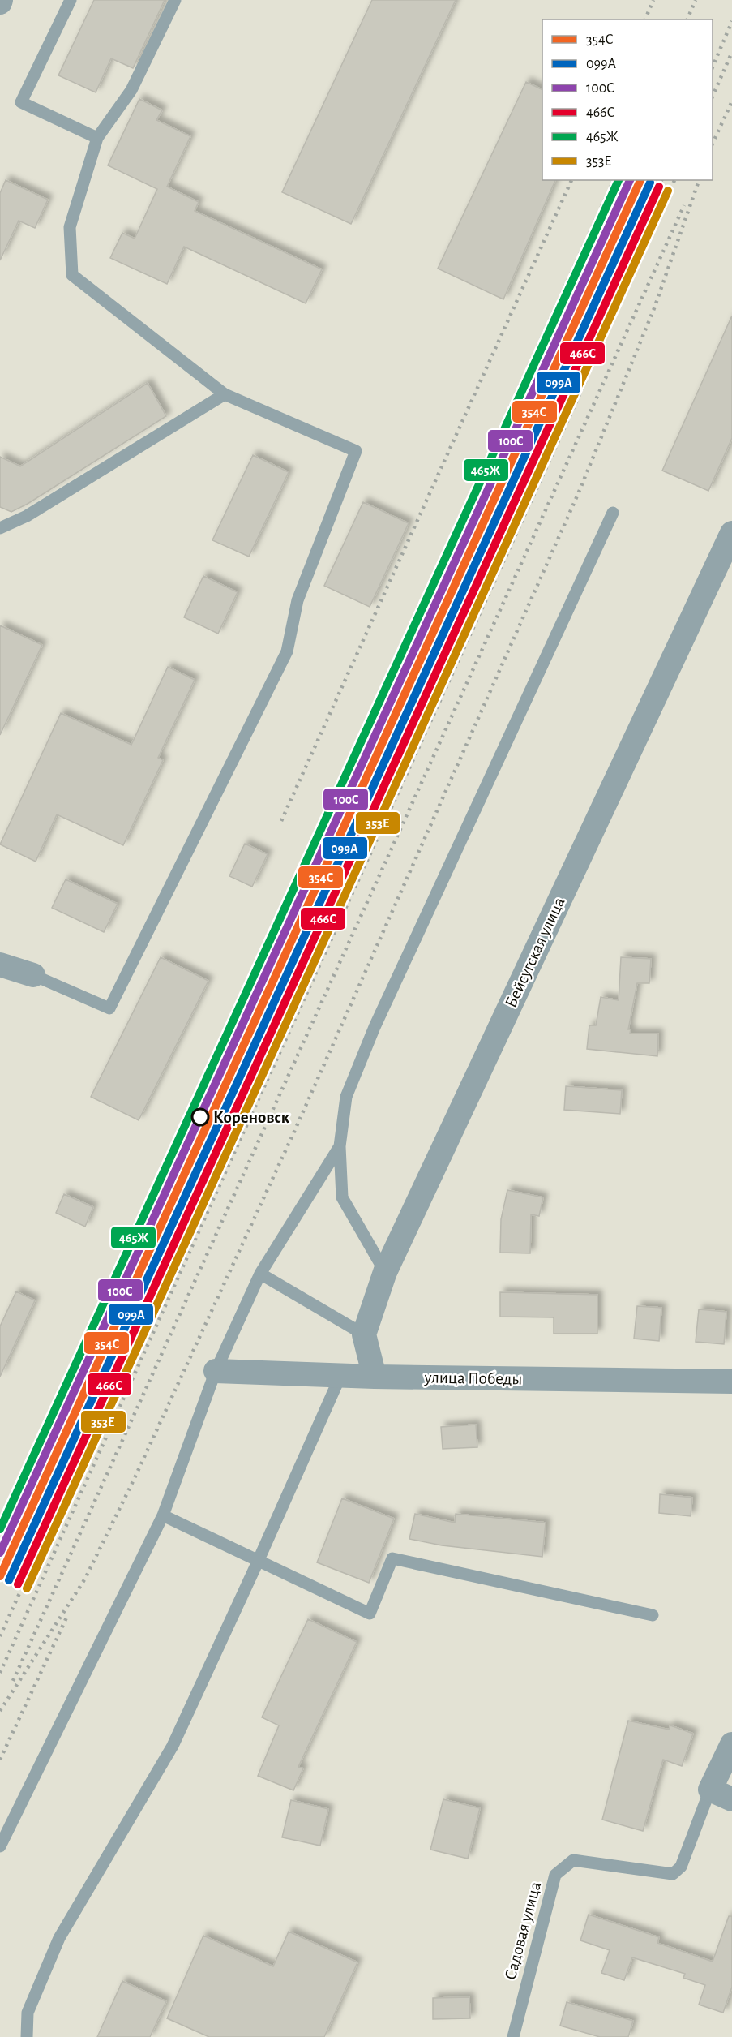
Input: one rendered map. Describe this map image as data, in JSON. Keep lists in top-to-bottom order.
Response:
{
  "streets": {
    "street": ["Бейсугская улица", "улица Победы"],
    "lane": ["Садовая улица"]
  },
  "places": ["Кореновск"],
  "lines": [
    "transit line 354С",
    "transit line 100C",
    "transit line 465Ж",
    "transit line 099А",
    "transit line 466С",
    "transit line 353Е"
  ],
  "legend": [
    "354С",
    "099А",
    "100C",
    "466С",
    "465Ж",
    "353Е"
  ]
}
